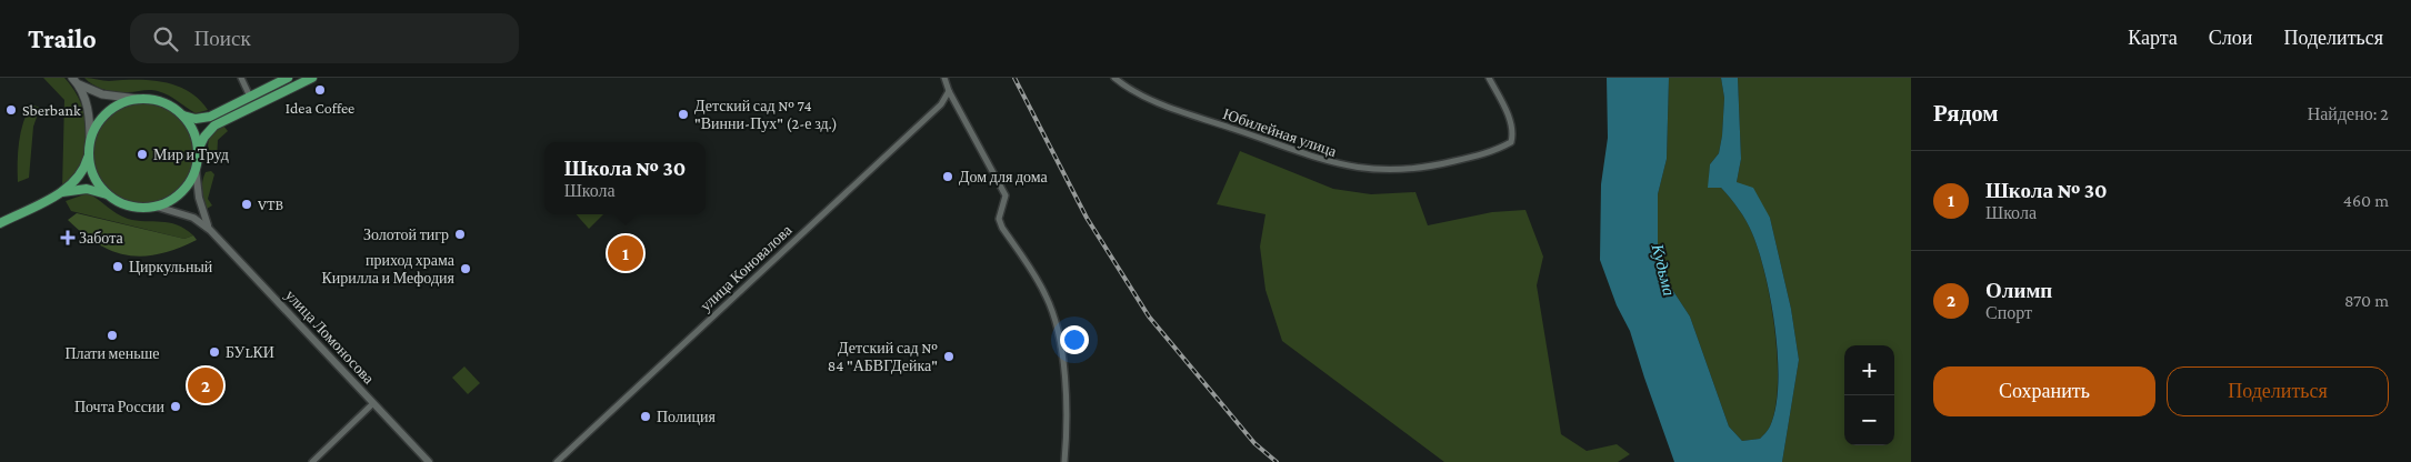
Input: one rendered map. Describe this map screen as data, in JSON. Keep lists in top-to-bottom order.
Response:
{
  "streets": {
    "street": ["Юбилейная улица", "улица Коновалова", "улица Ломоносова"]
  },
  "water": ["Кудьма"],
  "places": {
    "other": [
      "Idea Coffee",
      "Sberbank",
      "Детский сад № 74 \"Винни-Пух\" (2-е зд.)",
      "Мир и Труд",
      "Дом для дома",
      "VTB",
      "Золотой тигр",
      "Циркульный",
      "приход храма Кирилла и Мефодия",
      "Плати меньше",
      "БУLКИ",
      "Детский сад № 84 \"АБВГДейка\"",
      "Почта России",
      "Полиция"
    ],
    "health": ["Забота"]
  },
  "page": {
    "header": "Trailo",
    "search": "Поиск",
    "nav": ["Карта", "Слои", "Поделиться"],
    "heading": ["Рядом", "Найдено: 2"],
    "popup": ["Школа № 30", "Школа"],
    "list": [
      {
        "mark": "1",
        "name": "Школа № 30",
        "note": "Школа",
        "value": "460 m"
      },
      {
        "mark": "2",
        "name": "Олимп",
        "note": "Спорт",
        "value": "870 m"
      }
    ],
    "pins": ["1", "2"],
    "map_buttons": ["+", "−"],
    "buttons": ["Сохранить", "Поделиться"]
  }
}
